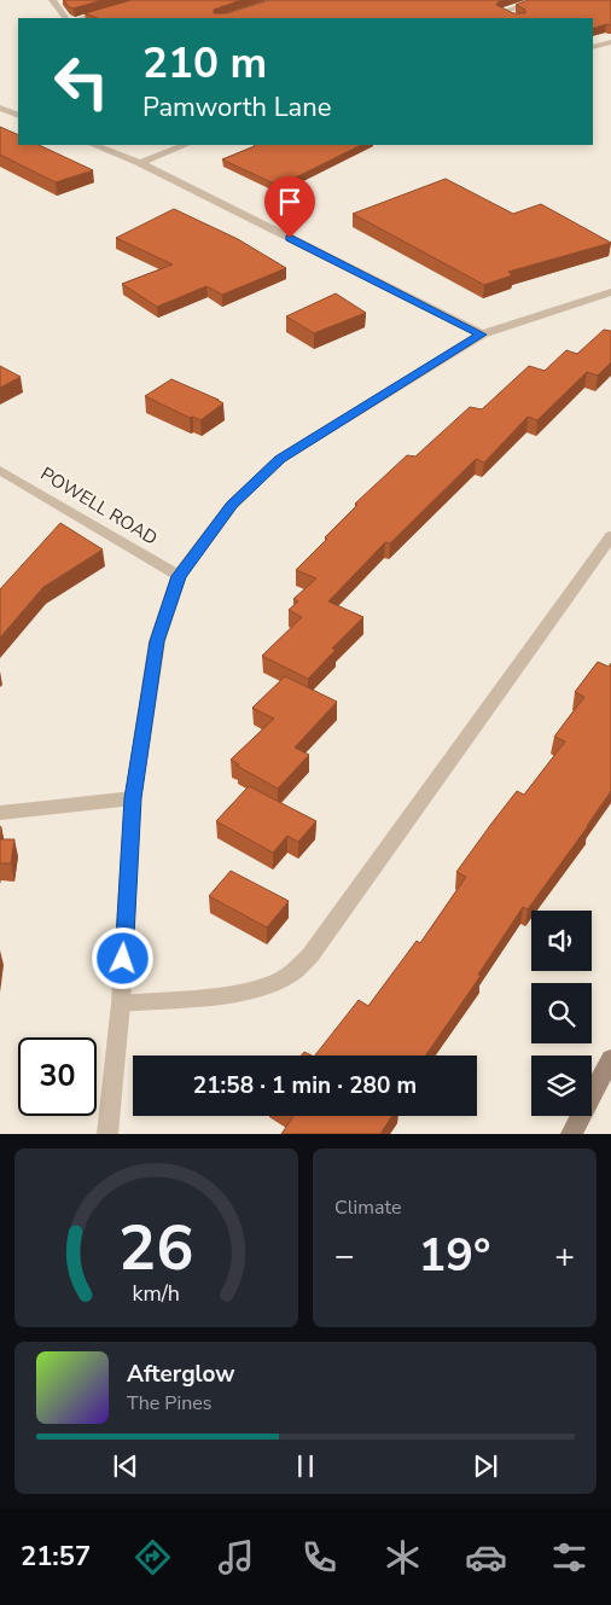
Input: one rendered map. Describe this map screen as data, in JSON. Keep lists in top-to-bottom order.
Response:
{
  "streets": {
    "street": ["POWELL ROAD"]
  },
  "page": {
    "turn": ["210 m", "Pamworth Lane"],
    "limit": "30",
    "trip": "21:58 · 1 min · 280 m",
    "tile": "Climate",
    "heat": ["−", "19°", "+"],
    "song": ["Afterglow", "The Pines"],
    "tabs": "21:57",
    "gauge": ["26", "km/h"]
  }
}
